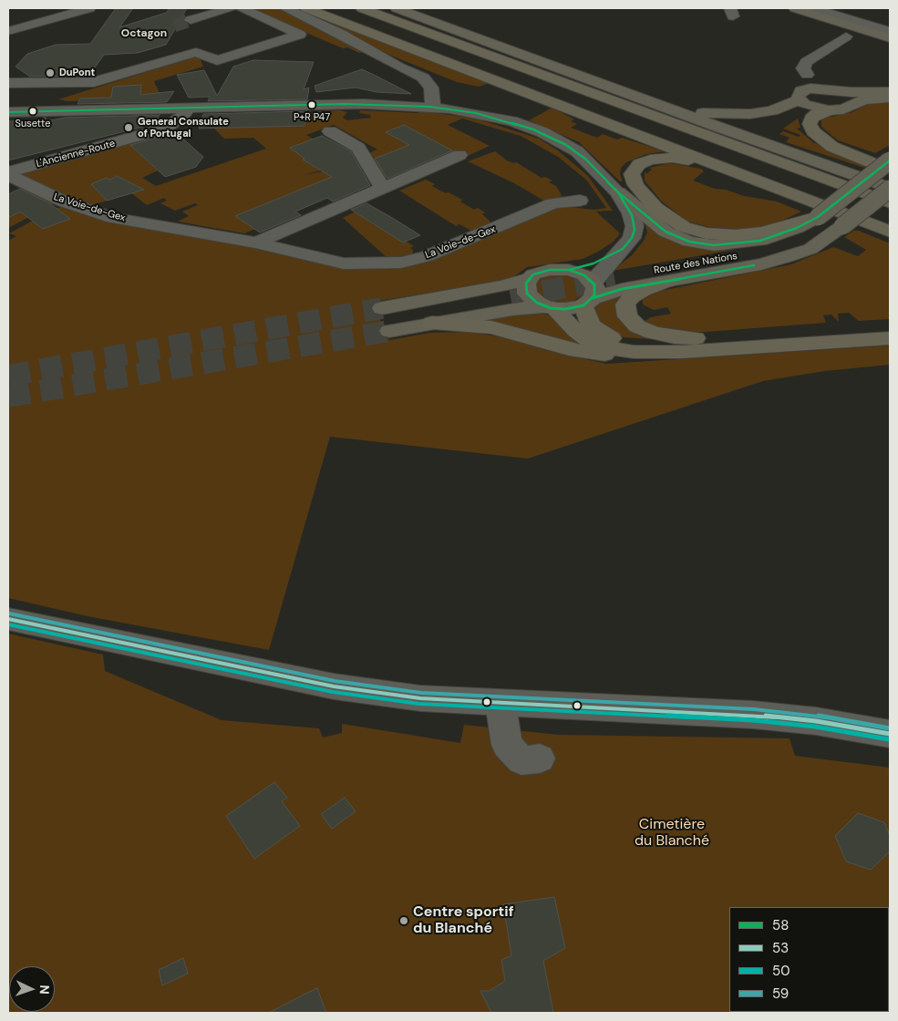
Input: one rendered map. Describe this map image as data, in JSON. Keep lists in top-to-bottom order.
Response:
{
  "streets": {
    "main road": ["Route des Nations"],
    "street": ["L'Ancienne-Route", "La Voie-de-Gex"]
  },
  "crossings": [
    ["L'Ancienne-Route", "La Voie-de-Gex"]
  ],
  "districts": ["Octagon"],
  "parks": ["Cimetière du Blanché"],
  "places": [
    "DuPont",
    "P+R P47",
    "Susette",
    "General Consulate of Portugal",
    "Centre sportif du Blanché"
  ],
  "lines": [
    "transit line 58",
    "transit line 59",
    "transit line 53",
    "transit line 50"
  ],
  "legend": [
    "58",
    "53",
    "50",
    "59"
  ],
  "north": "right"
}
